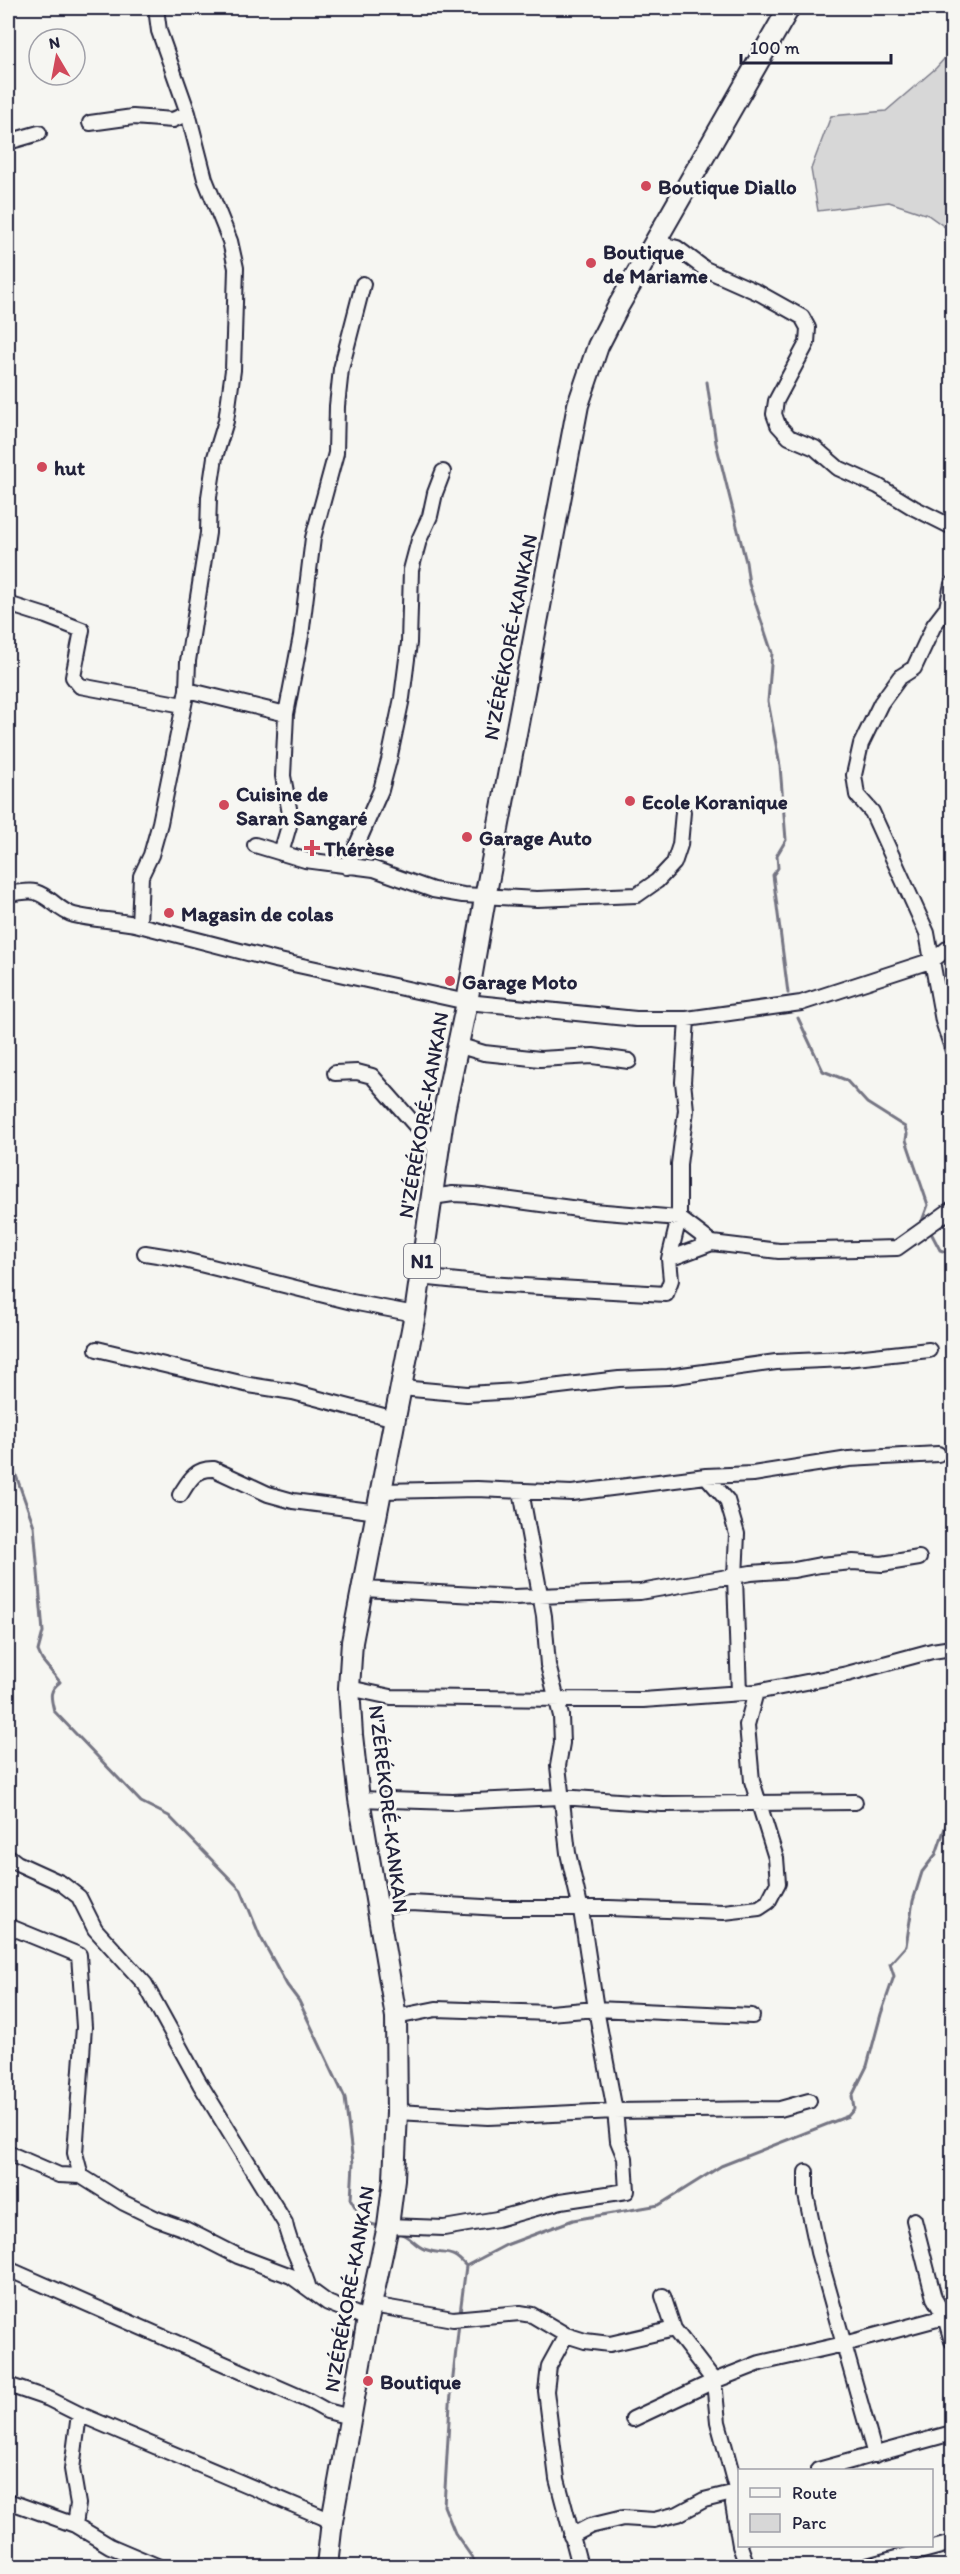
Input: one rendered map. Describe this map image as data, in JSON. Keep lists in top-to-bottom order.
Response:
{
  "streets": {
    "highway": ["N'ZÉRÉKORÉ-KANKAN", "N1"]
  },
  "places": {
    "other": [
      "Boutique Diallo",
      "Boutique de Mariame",
      "hut",
      "Ecole Koranique",
      "Cuisine de Saran Sangaré",
      "Garage Auto",
      "Magasin de colas",
      "Garage Moto",
      "Boutique"
    ],
    "health": ["Thérèse"]
  },
  "legend": ["Route", "Parc"],
  "scale_bar": "100 m",
  "north": "top"
}
